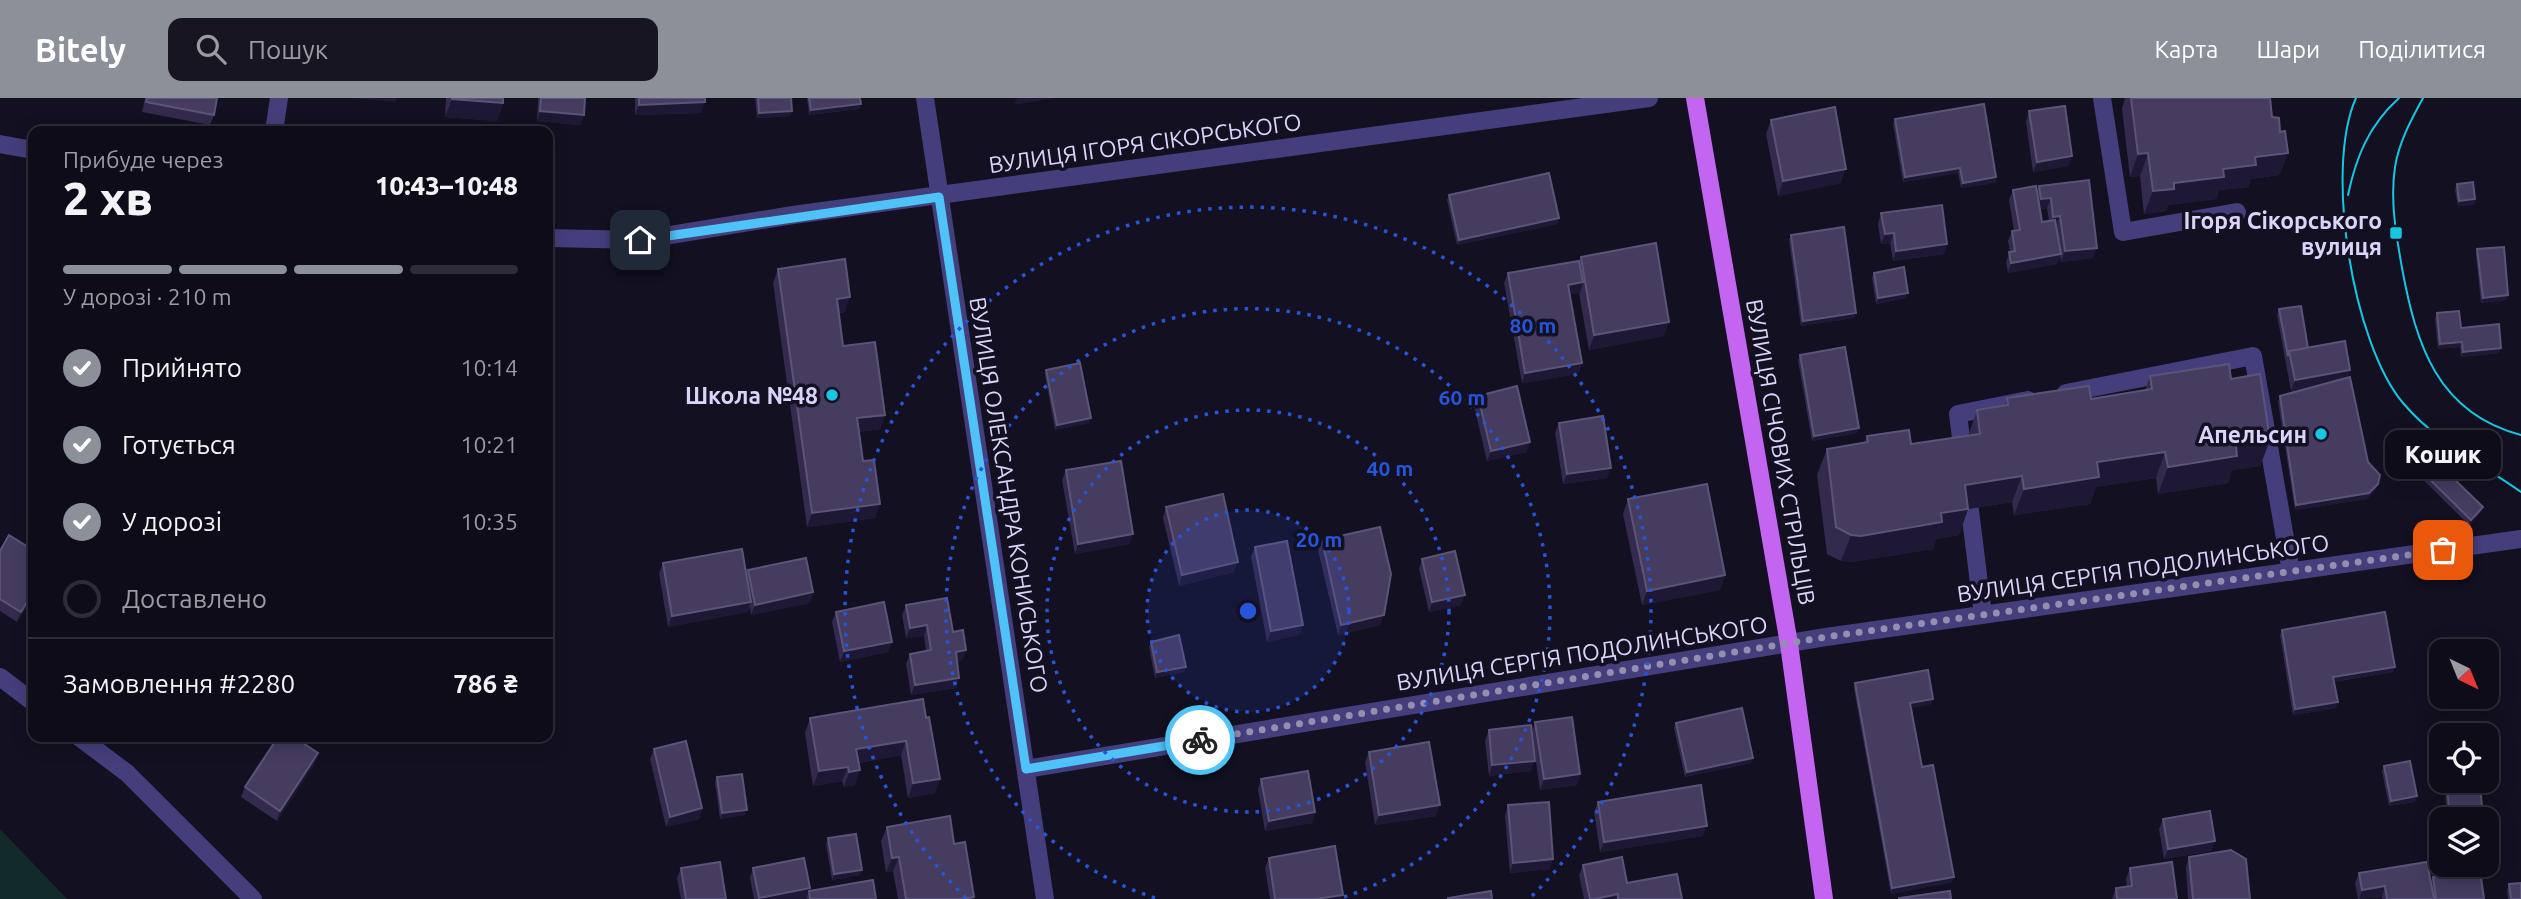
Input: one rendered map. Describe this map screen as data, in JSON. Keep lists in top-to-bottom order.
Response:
{
  "streets": {
    "main road": ["ВУЛИЦЯ СІЧОВИХ СТРІЛЬЦІВ"],
    "street": ["ВУЛИЦЯ ІГОРЯ СІКОРСЬКОГО", "ВУЛИЦЯ ОЛЕКСАНДРА КОНИСЬКОГО", "ВУЛИЦЯ СЕРГІЯ ПОДОЛИНСЬКОГО"]
  },
  "crossings": [
    ["ВУЛИЦЯ ІГОРЯ СІКОРСЬКОГО", "ВУЛИЦЯ ОЛЕКСАНДРА КОНИСЬКОГО"],
    ["ВУЛИЦЯ СІЧОВИХ СТРІЛЬЦІВ", "ВУЛИЦЯ СЕРГІЯ ПОДОЛИНСЬКОГО"],
    ["ВУЛИЦЯ ОЛЕКСАНДРА КОНИСЬКОГО", "ВУЛИЦЯ СЕРГІЯ ПОДОЛИНСЬКОГО"]
  ],
  "places": {
    "transit": ["Ігоря Сікорського вулиця"],
    "other": ["Школа №48", "Апельсин", "Кошик"]
  },
  "north": "bottom right",
  "page": {
    "header": "Bitely",
    "search": "Пошук",
    "nav": ["Карта", "Шари", "Поділитися"],
    "heading": ["2 хв", "Прибуде через", "10:43–10:48"],
    "panel": ["Замовлення #2280", "786 ₴"],
    "bar": "У дорозі · 210 m",
    "list": [
      ["Прийнято", "10:14"],
      ["Готується", "10:21"],
      ["У дорозі", "10:35"],
      "Доставлено"
    ],
    "bubble": "Кошик"
  },
  "rings": [
    "80 m",
    "60 m",
    "40 m",
    "20 m"
  ]
}
